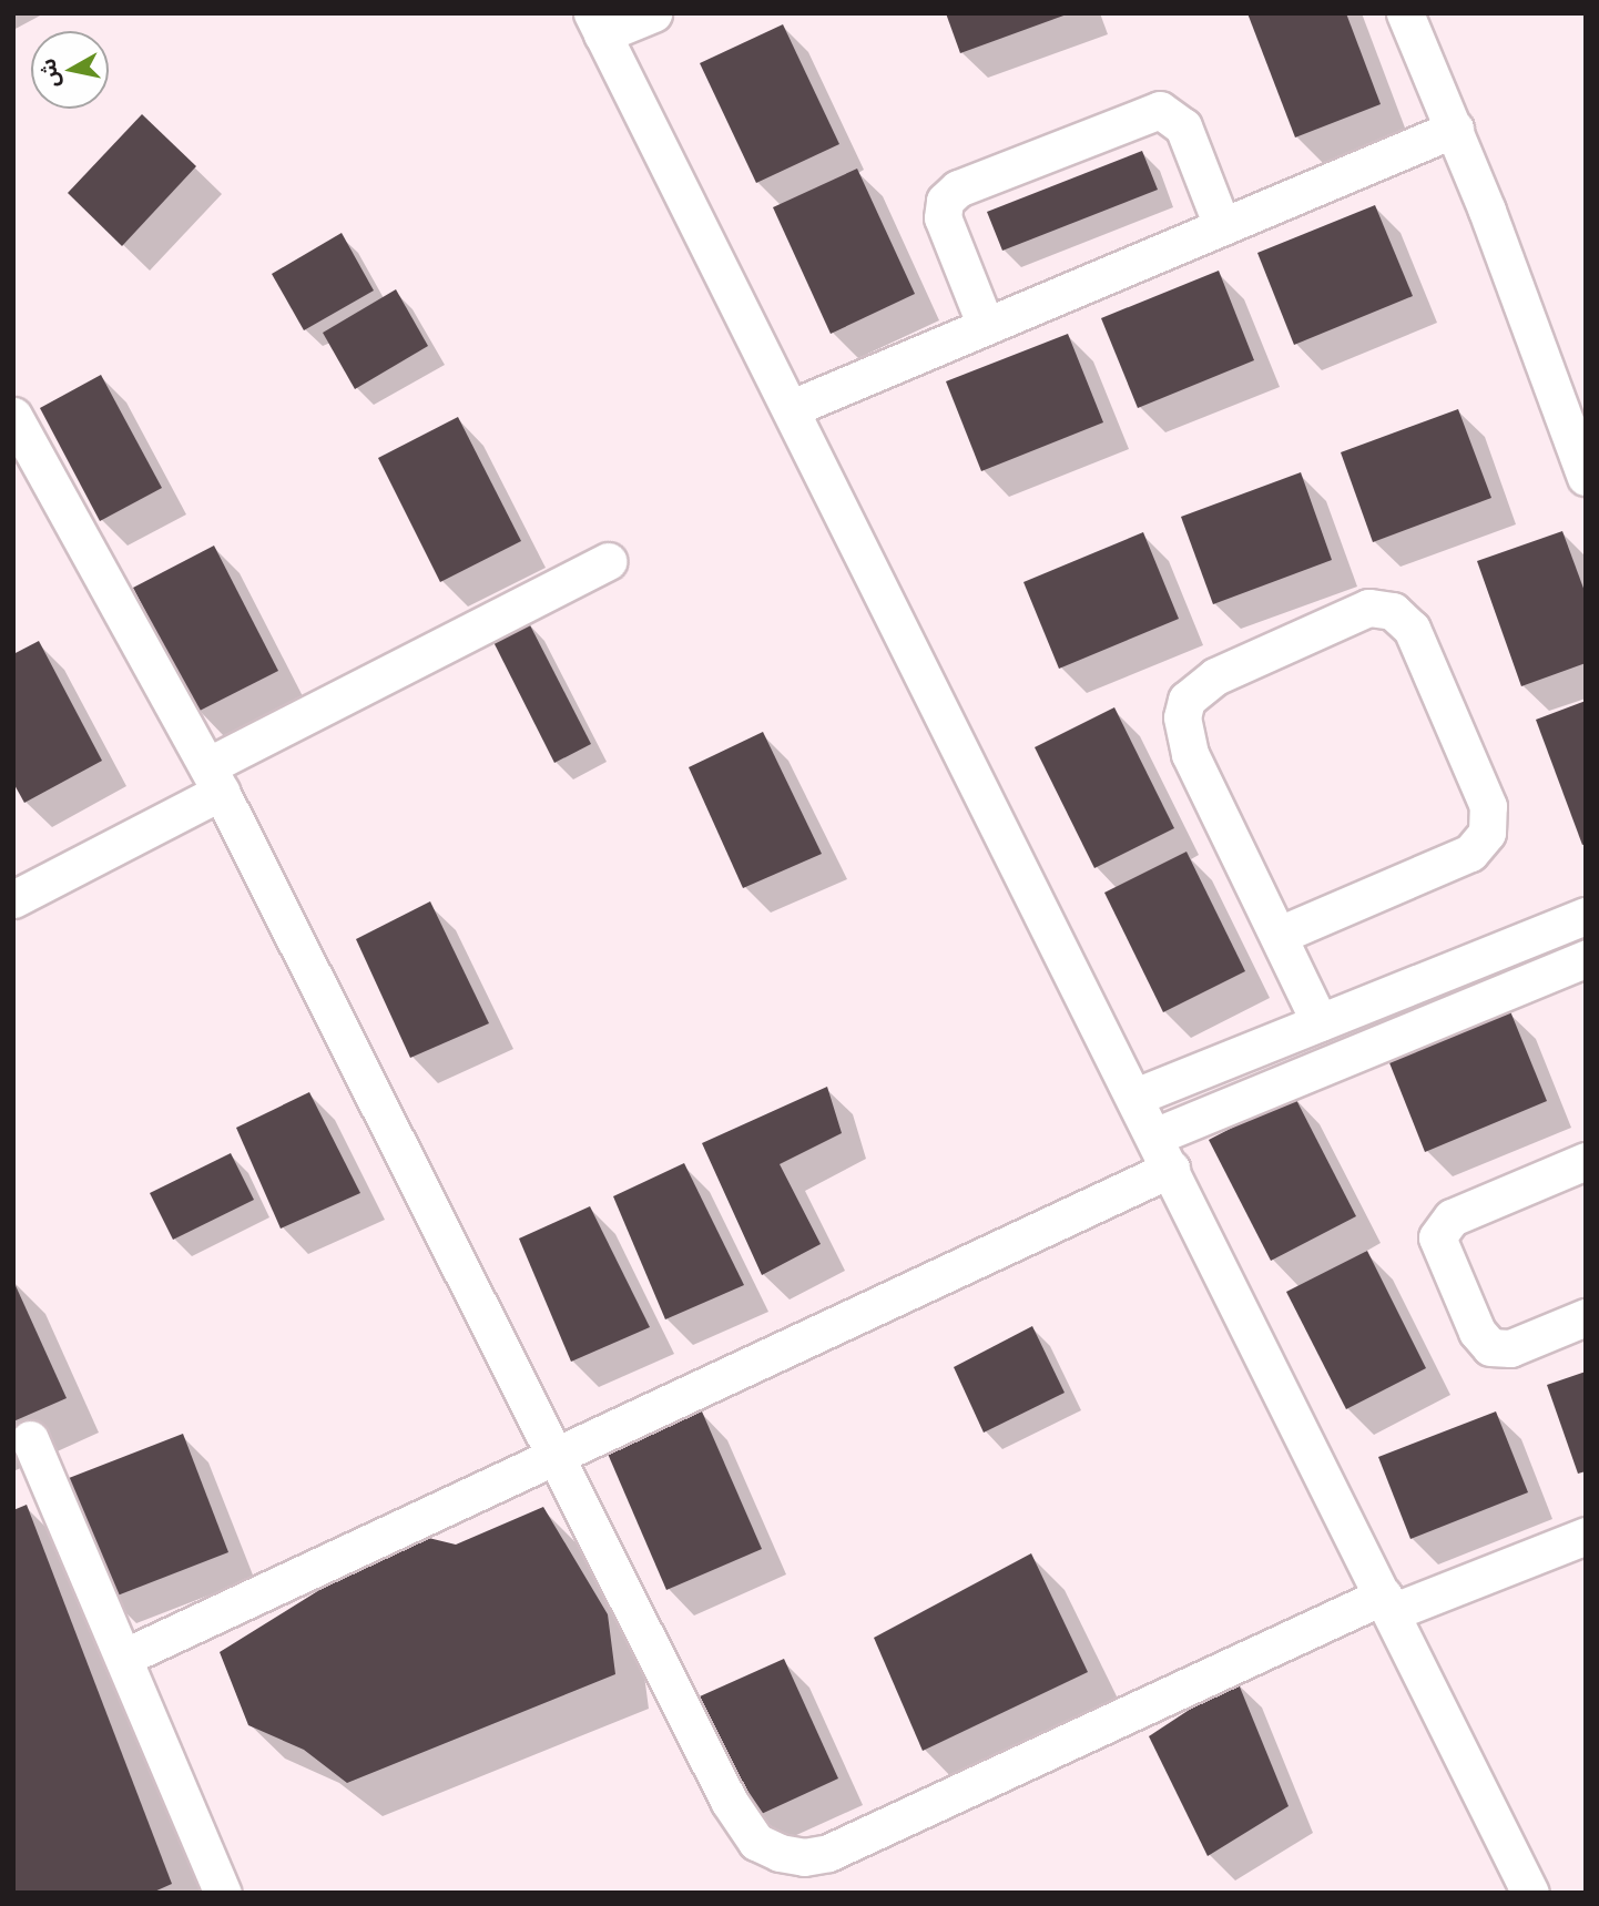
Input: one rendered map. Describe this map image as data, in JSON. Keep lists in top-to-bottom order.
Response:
{
  "north": "left"
}
